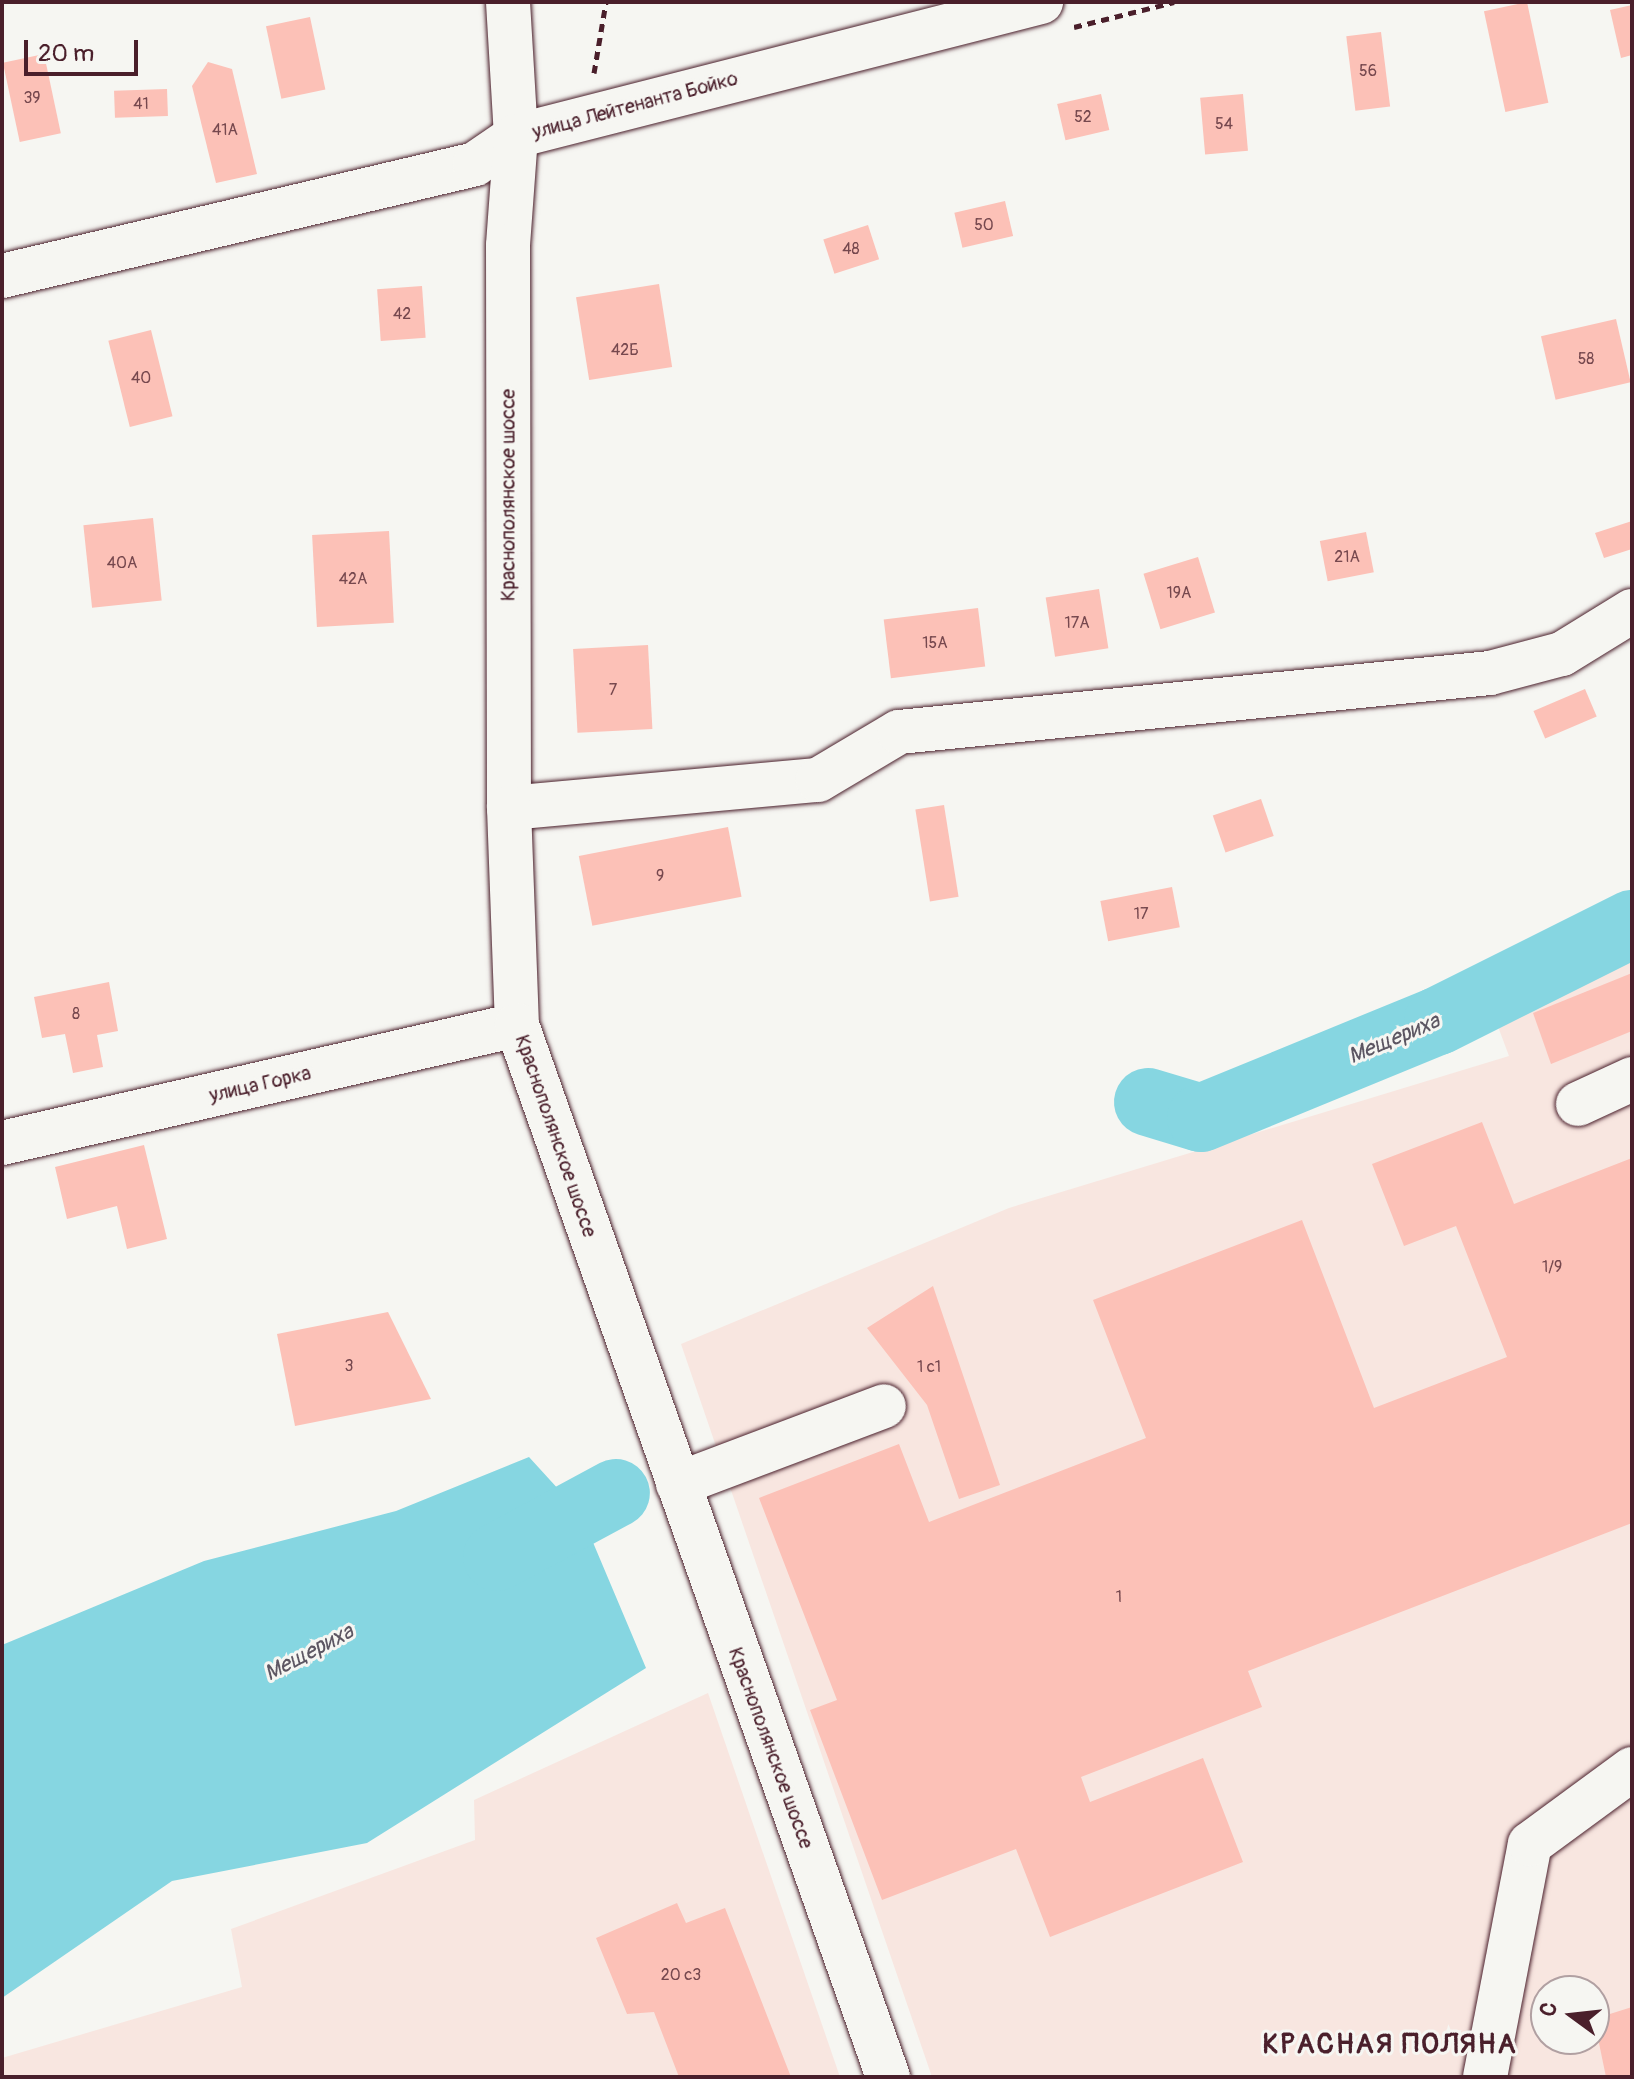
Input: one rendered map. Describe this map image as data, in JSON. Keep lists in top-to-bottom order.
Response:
{
  "streets": {
    "main road": ["улица Лейтенанта Бойко", "Краснополянское шоссе", "улица Горка"]
  },
  "crossings": [
    ["улица Лейтенанта Бойко", "Краснополянское шоссе"],
    ["Краснополянское шоссе", "улица Горка"]
  ],
  "districts": ["КРАСНАЯ ПОЛЯНА"],
  "water": ["Мещериха"],
  "house_numbers": [
    "56",
    "39",
    "41",
    "52",
    "54",
    "41А",
    "50",
    "48",
    "42",
    "42Б",
    "58",
    "40",
    "21А",
    "40А",
    "42А",
    "19А",
    "17А",
    "15А",
    "7",
    "9",
    "17",
    "8",
    "1/9",
    "3",
    "1 с1",
    "1",
    "20 с3"
  ],
  "scale_bar": "20 m",
  "north": "left"
}
